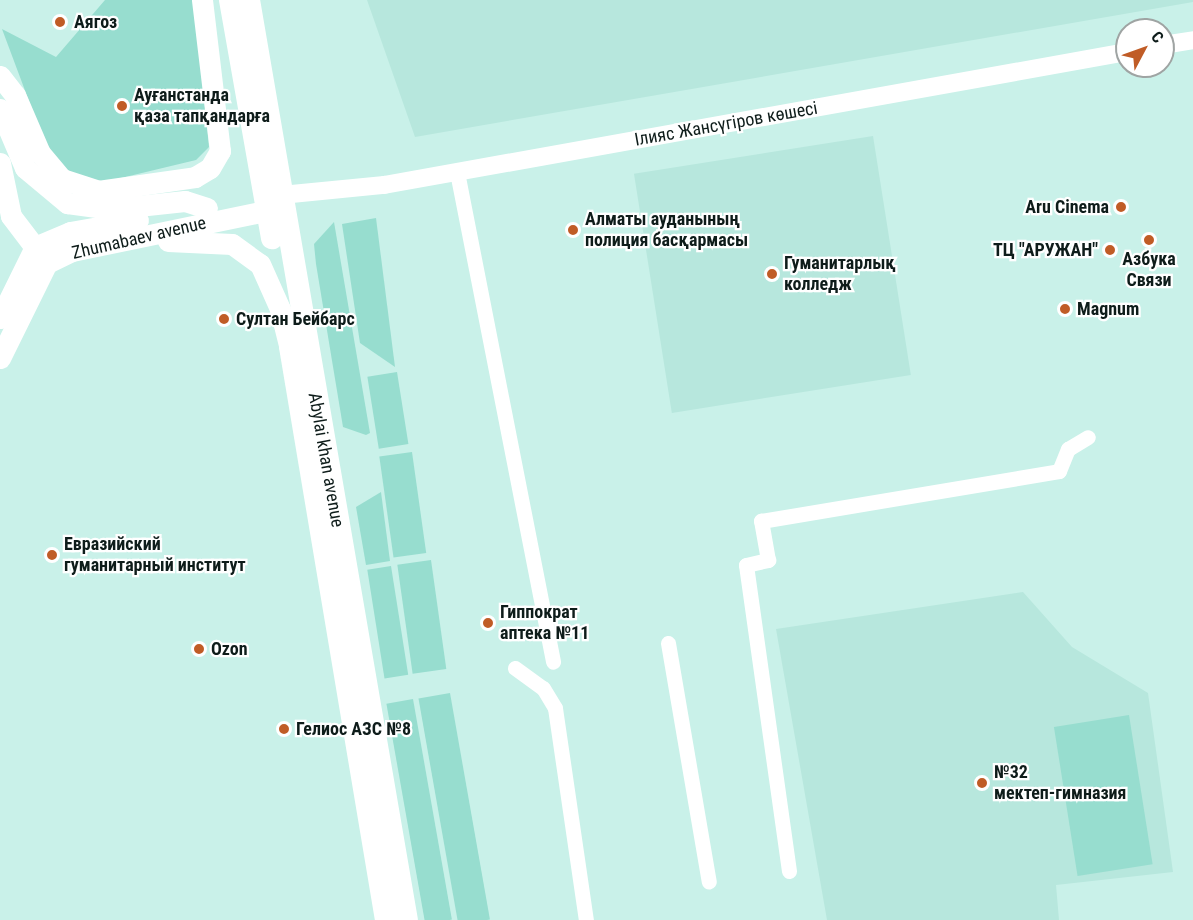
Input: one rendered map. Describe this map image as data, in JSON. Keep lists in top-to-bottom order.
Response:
{
  "streets": {
    "main road": ["Zhumabaev avenue", "Abylai khan avenue"],
    "street": ["Ілияс Жансүгіров көшесі"]
  },
  "crossings": [
    ["Ілияс Жансүгіров көшесі", "Zhumabaev avenue"],
    ["Ілияс Жансүгіров көшесі", "Abylai khan avenue"],
    ["Zhumabaev avenue", "Abylai khan avenue"]
  ],
  "places": [
    "Аягоз",
    "Ауғанстанда қаза тапқандарға",
    "Aru Cinema",
    "Алматы ауданының полиция басқармасы",
    "Азбука Связи",
    "ТЦ \"АРУЖАН\"",
    "Гуманитарлық колледж",
    "Magnum",
    "Султан Бейбарс",
    "Евразийский гуманитарный институт",
    "Гиппократ аптека №11",
    "Ozon",
    "Гелиос АЗС №8",
    "№32 мектеп-гимназия"
  ],
  "north": "top right"
}
